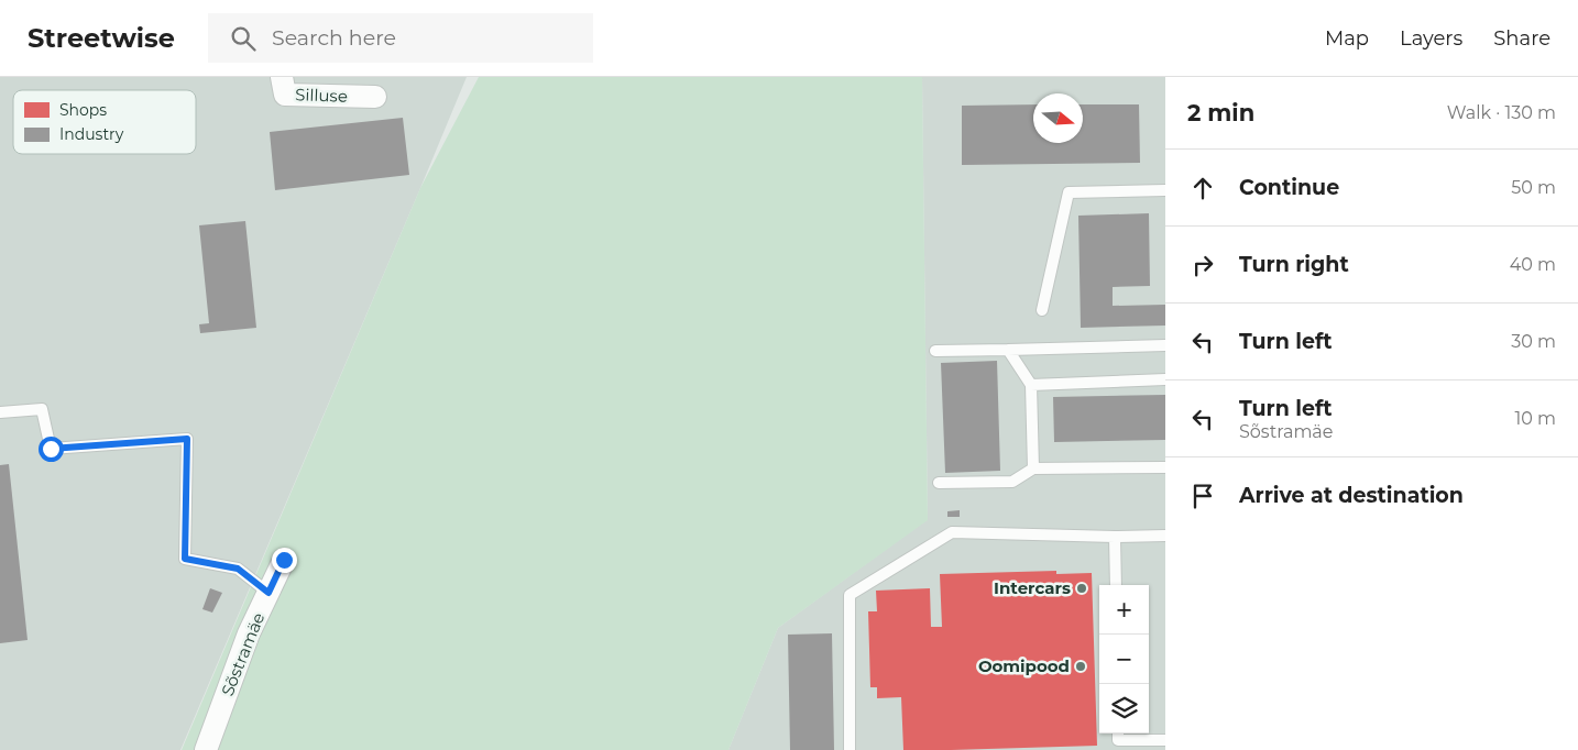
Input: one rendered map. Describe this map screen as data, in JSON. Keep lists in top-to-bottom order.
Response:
{
  "streets": {
    "street": ["Silluse", "Sõstramäe"]
  },
  "places": ["Intercars", "Oomipood"],
  "legend": ["Shops", "Industry"],
  "north": "right",
  "page": {
    "header": "Streetwise",
    "search": "Search here",
    "nav": ["Map", "Layers", "Share"],
    "heading": ["2 min", "Walk · 130 m"],
    "list": [
      ["Continue", "50 m"],
      ["Turn right", "40 m"],
      ["Turn left", "30 m"],
      ["Turn left", "Sõstramäe", "10 m"],
      "Arrive at destination"
    ],
    "map_buttons": ["+", "−"]
  }
}
